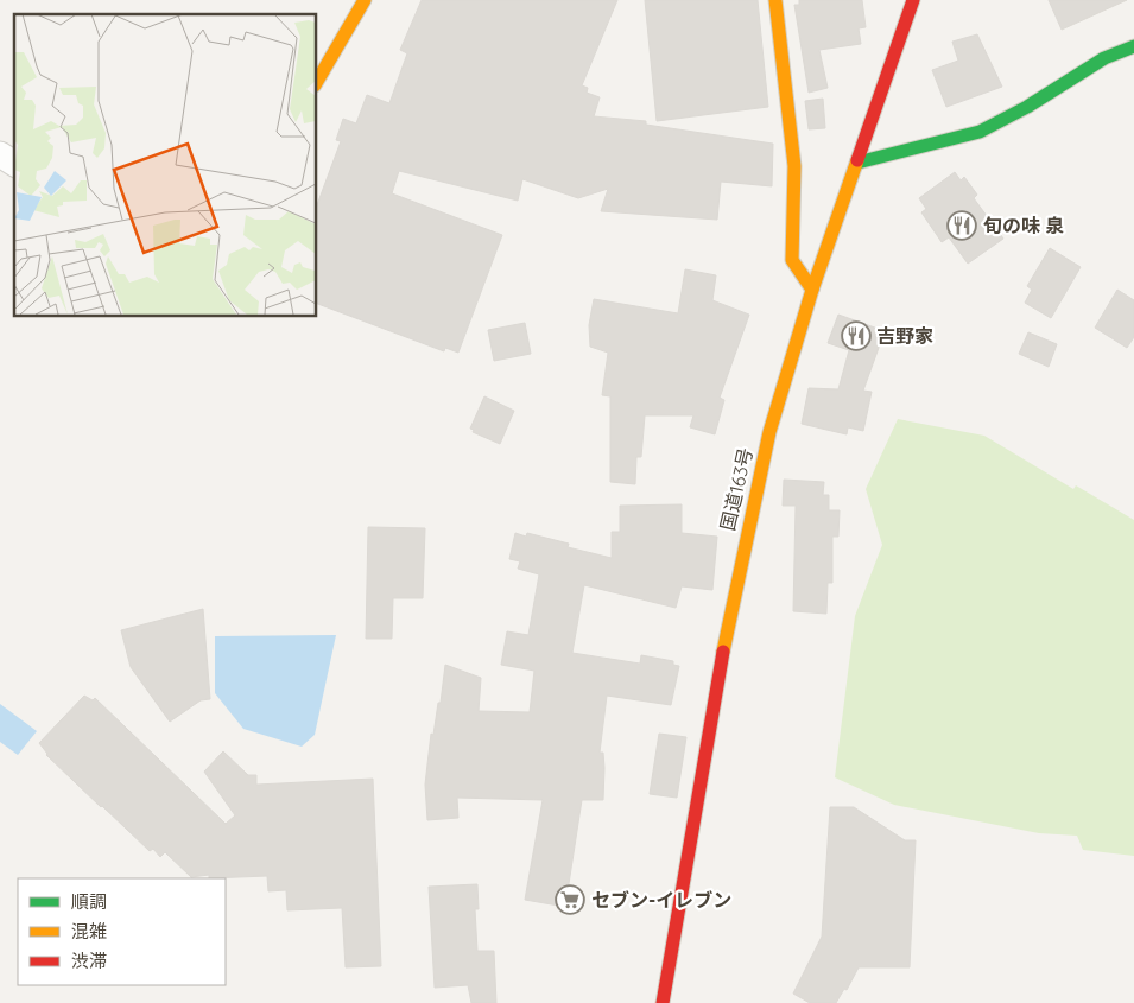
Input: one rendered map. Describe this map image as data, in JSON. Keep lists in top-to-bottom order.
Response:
{
  "streets": {
    "main road": ["国道163号"]
  },
  "places": {
    "restaurant": ["旬の味 泉", "吉野家"],
    "supermarket": ["セブン-イレブン"]
  },
  "legend": ["順調", "混雑", "渋滞"]
}
